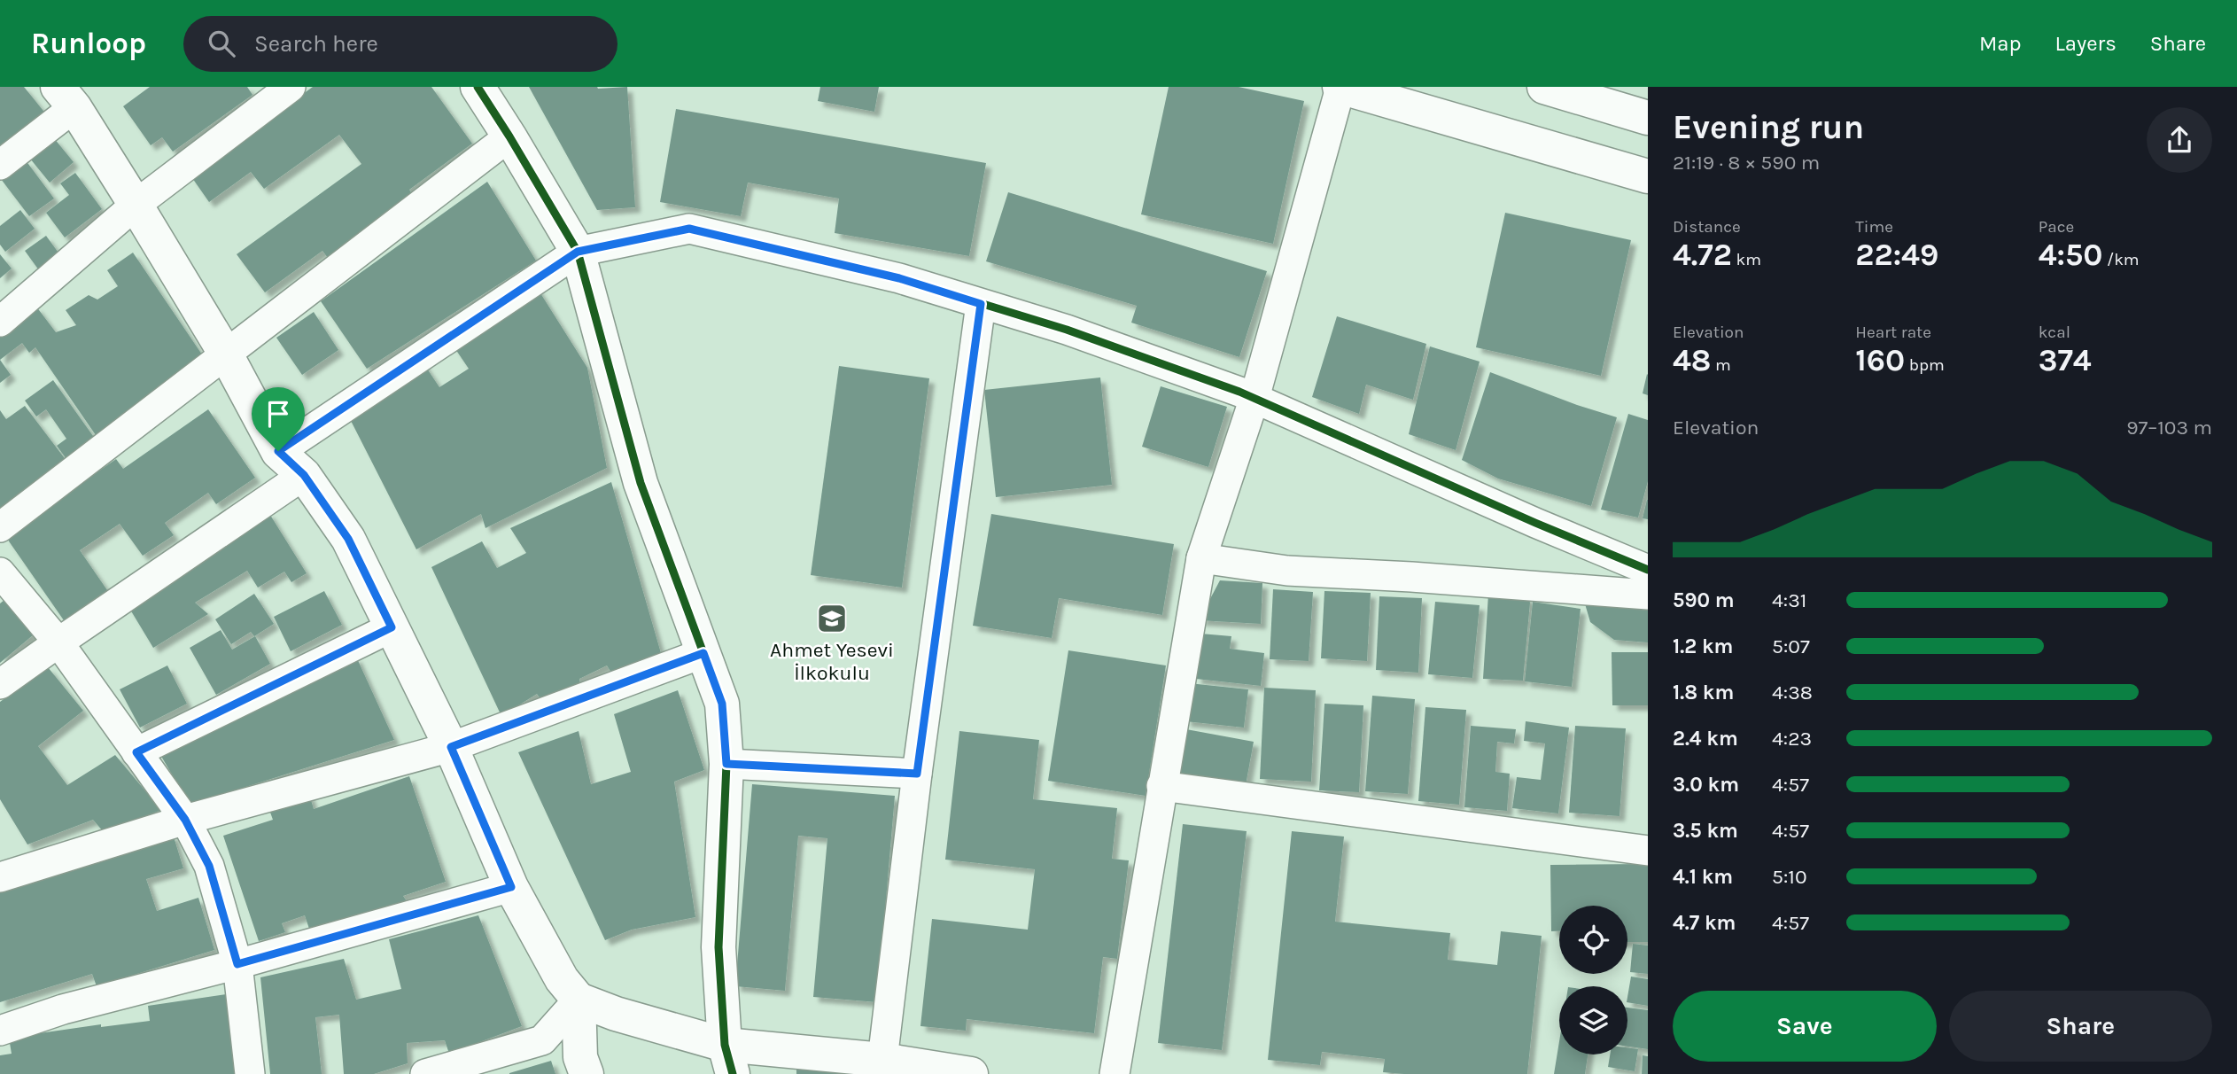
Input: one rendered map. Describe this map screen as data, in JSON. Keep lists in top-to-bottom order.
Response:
{
  "places": {
    "school or university": ["Ahmet Yesevi İlkokulu"]
  },
  "page": {
    "header": "Runloop",
    "search": "Search here",
    "nav": ["Map", "Layers", "Share"],
    "heading": ["Evening run", "21:19 · 8 × 590 m"],
    "stats": [
      ["Distance", "4.72 km"],
      ["Time", "22:49"],
      ["Pace", "4:50 /km"],
      ["Elevation", "48 m"],
      ["Heart rate", "160 bpm"],
      ["kcal", "374"]
    ],
    "chart": ["Elevation", "97–103 m"],
    "list": [
      {
        "name": "590 m",
        "note": "4:31"
      },
      {
        "name": "1.2 km",
        "note": "5:07"
      },
      {
        "name": "1.8 km",
        "note": "4:38"
      },
      {
        "name": "2.4 km",
        "note": "4:23"
      },
      {
        "name": "3.0 km",
        "note": "4:57"
      },
      {
        "name": "3.5 km",
        "note": "4:57"
      },
      {
        "name": "4.1 km",
        "note": "5:10"
      },
      {
        "name": "4.7 km",
        "note": "4:57"
      }
    ],
    "buttons": ["Save", "Share"]
  }
}
